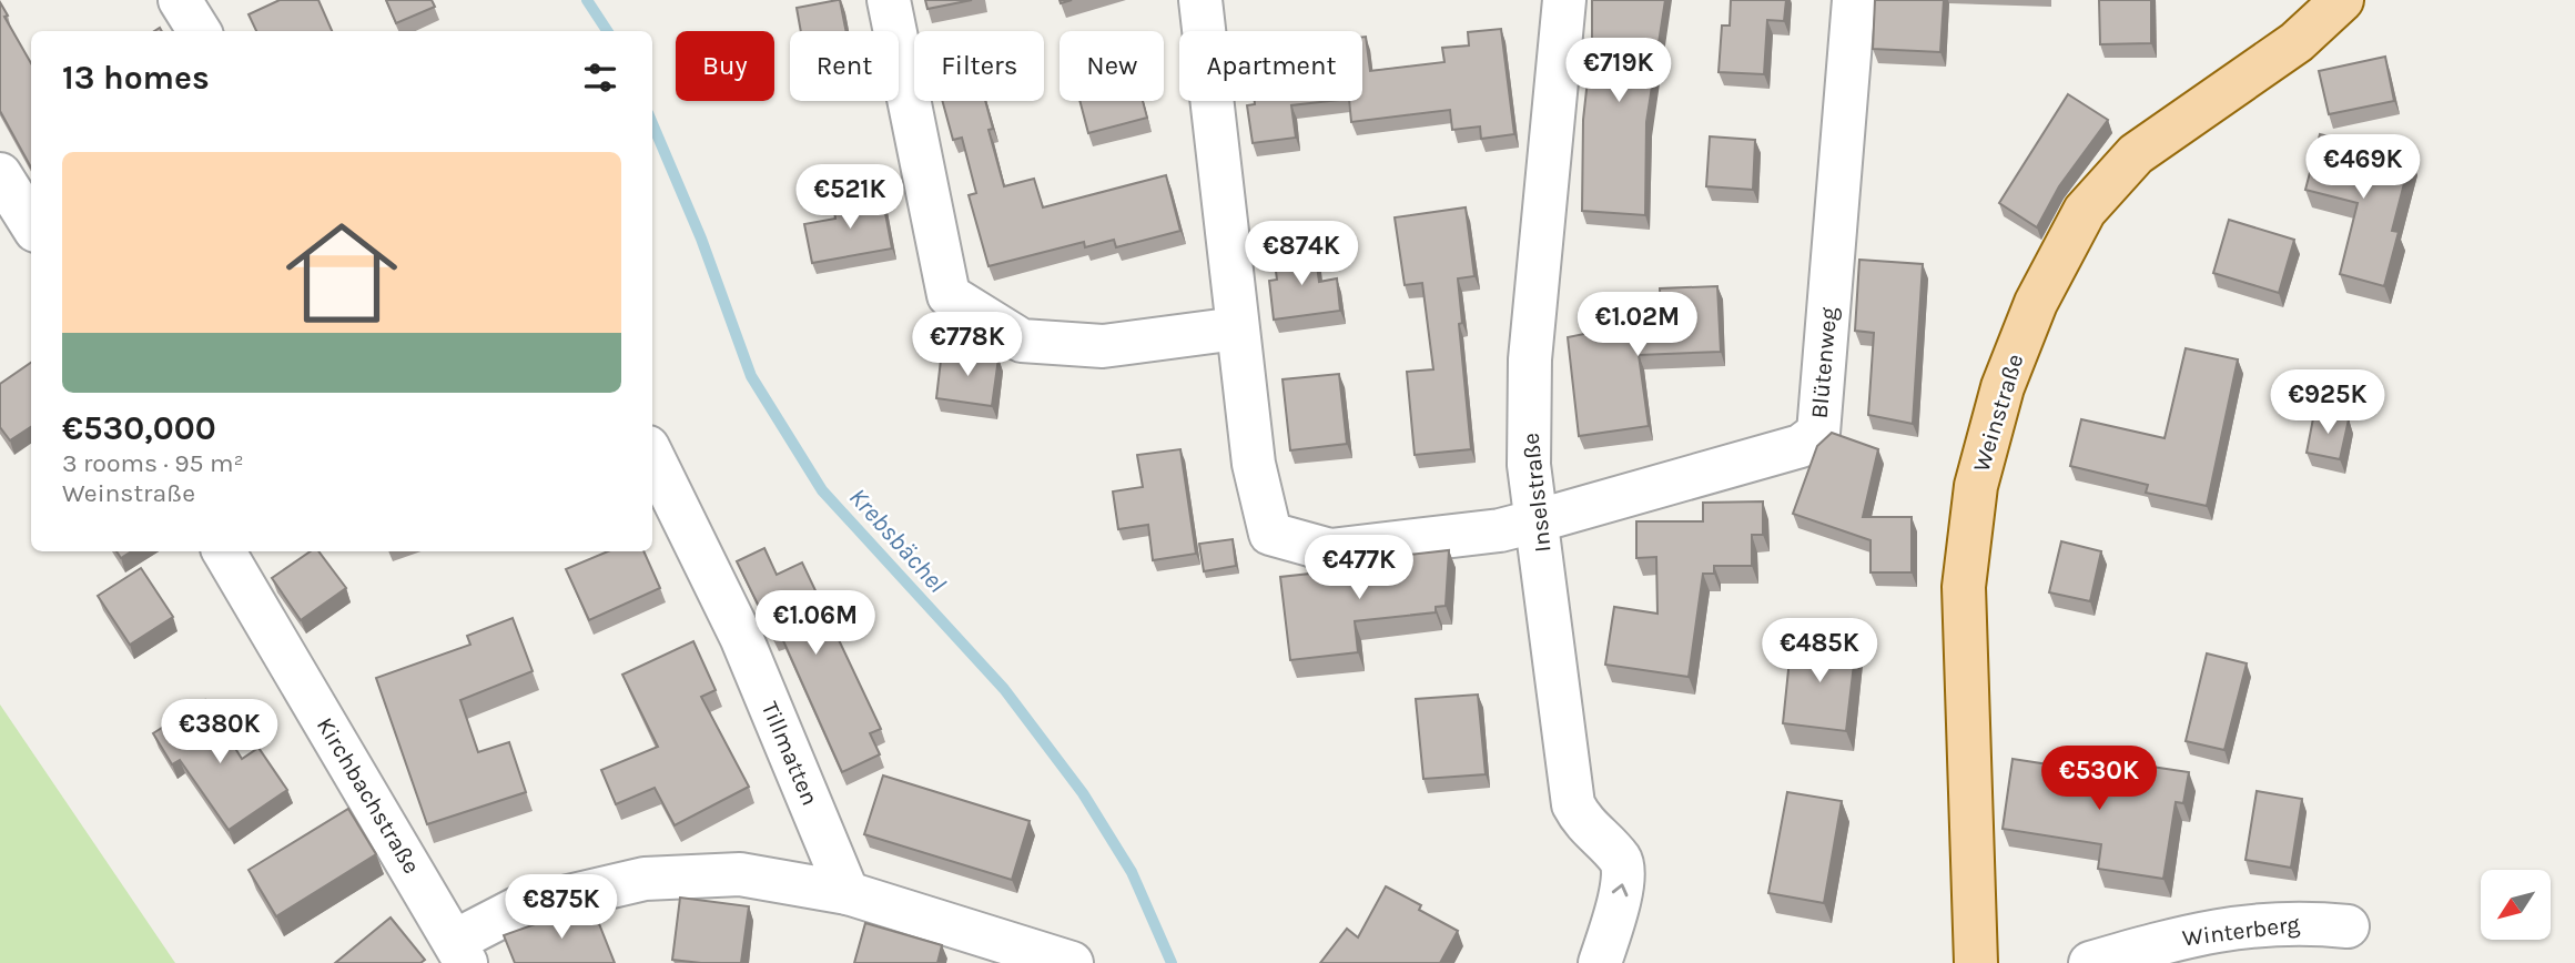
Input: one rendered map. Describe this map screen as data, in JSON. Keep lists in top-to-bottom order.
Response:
{
  "streets": {
    "main road": ["Weinstraße"],
    "street": [
      "Blütenweg",
      "Inselstraße",
      "Tillmatten",
      "Kirchbachstraße",
      "Winterberg"
    ]
  },
  "crossings": [
    ["Blütenweg", "Inselstraße"]
  ],
  "one_way": ["Inselstraße"],
  "water": ["Krebsbächel"],
  "north": "bottom left",
  "page": {
    "chip": [
      "Buy",
      "Rent",
      "Filters",
      "New",
      "Apartment"
    ],
    "heading": "13 homes",
    "price": [
      "€719K",
      "€469K",
      "€521K",
      "€874K",
      "€1.02M",
      "€778K",
      "€925K",
      "€477K",
      "€1.06M",
      "€485K",
      "€380K",
      "€530K",
      "€875K"
    ],
    "list": [
      {
        "name": "€530,000",
        "note": "3 rooms · 95 m² · Weinstraße"
      }
    ]
  }
}
